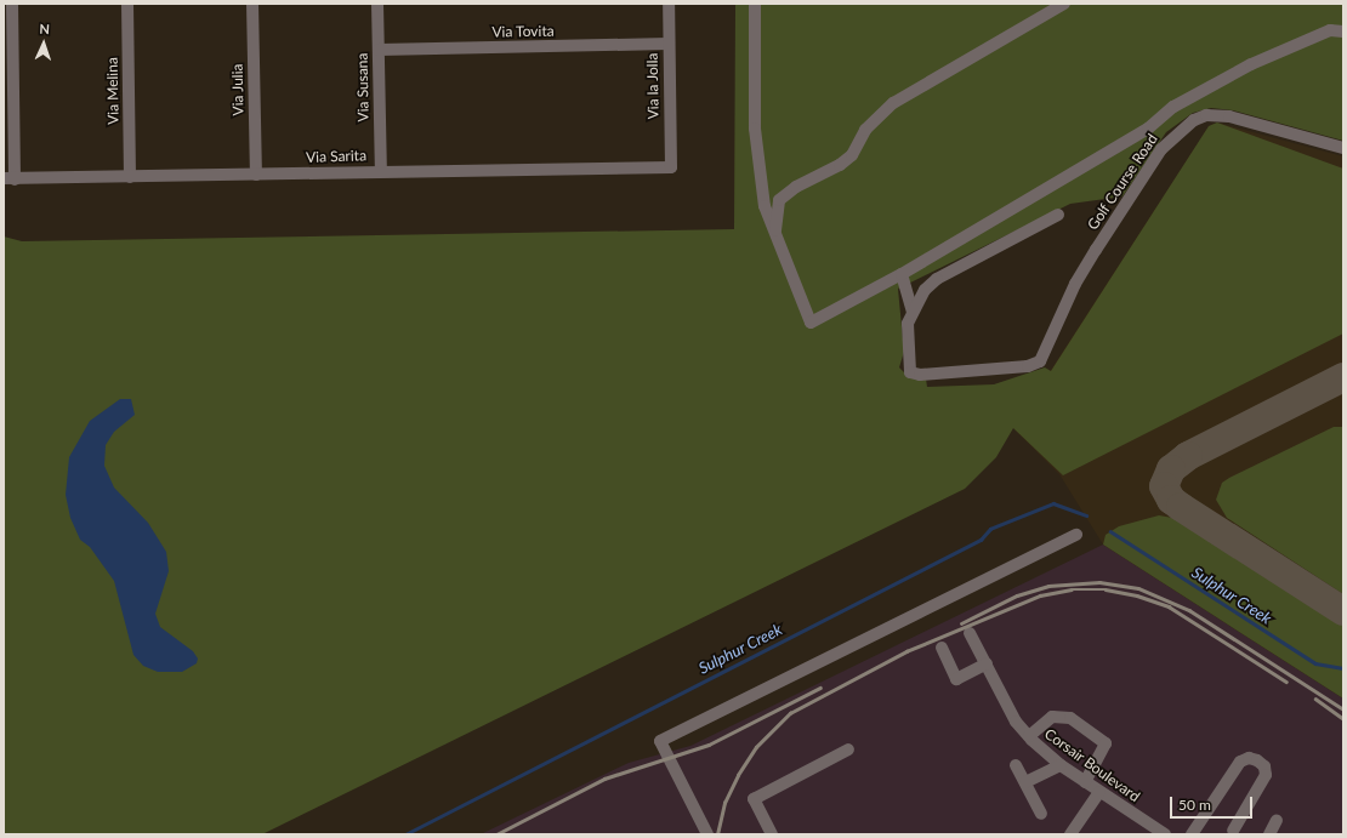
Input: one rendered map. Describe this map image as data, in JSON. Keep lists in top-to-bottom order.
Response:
{
  "streets": {
    "street": [
      "Via Tovita",
      "Via la Jolla",
      "Via Susana",
      "Via Julia",
      "Via Melina",
      "Via Sarita",
      "Golf Course Road",
      "Corsair Boulevard"
    ]
  },
  "crossings": [
    ["Via Tovita", "Via la Jolla"],
    ["Via Tovita", "Via Susana"],
    ["Via la Jolla", "Via Sarita"],
    ["Via Susana", "Via Sarita"],
    ["Via Julia", "Via Sarita"],
    ["Via Melina", "Via Sarita"]
  ],
  "water": ["Sulphur Creek"],
  "scale_bar": "50 m",
  "north": "top"
}
